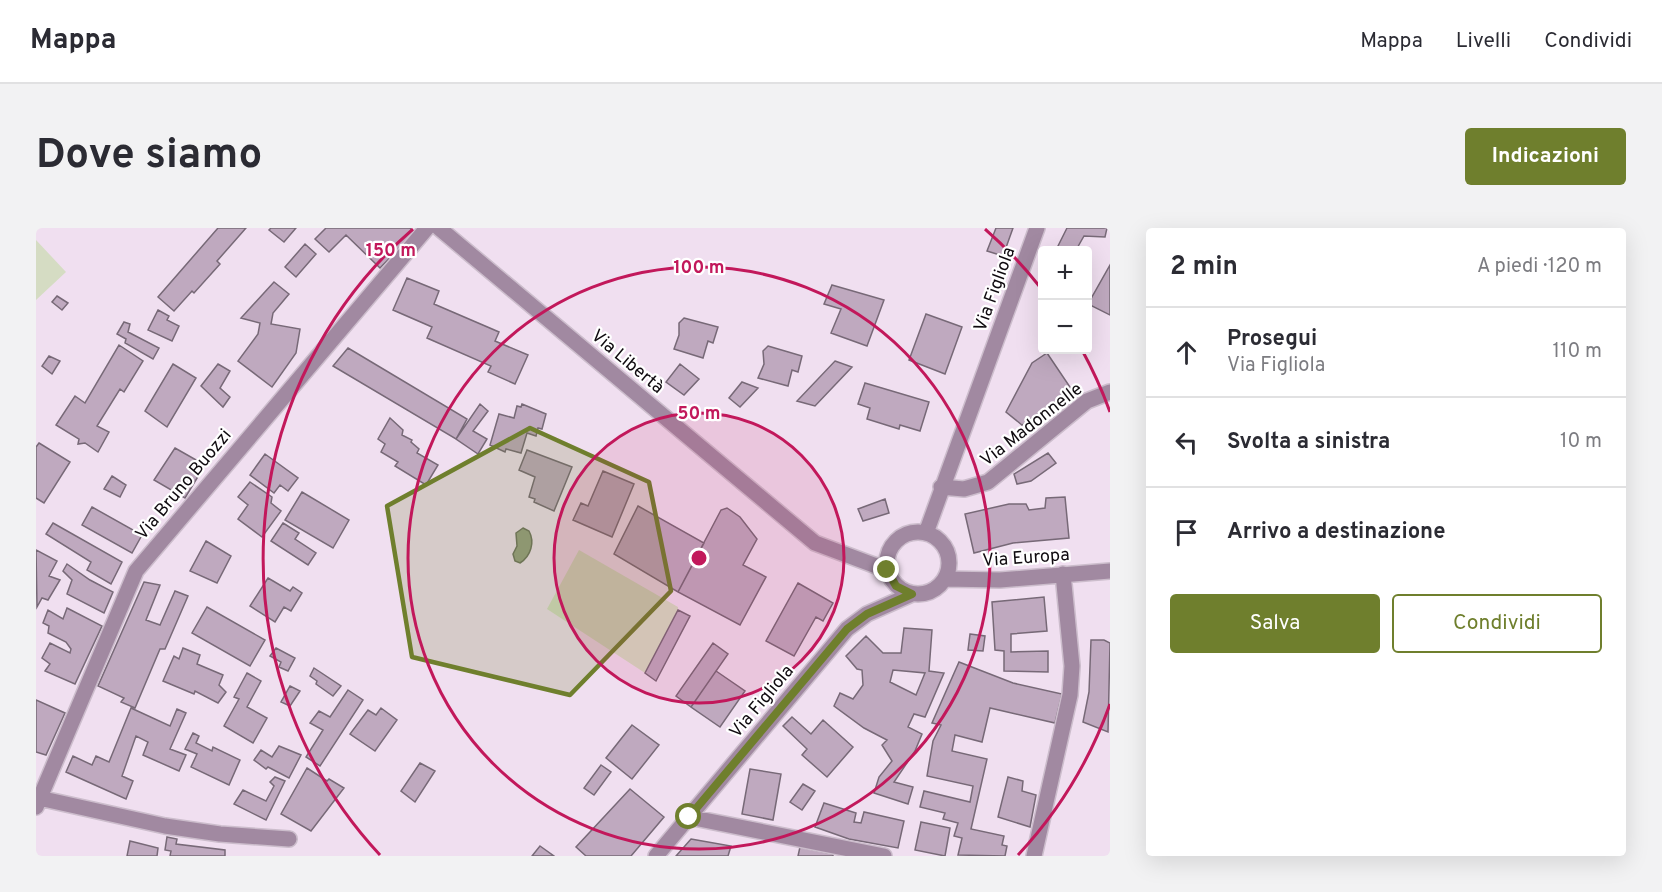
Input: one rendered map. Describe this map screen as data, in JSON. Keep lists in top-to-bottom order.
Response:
{
  "streets": {
    "street": [
      "Via Figliola",
      "Via Libertà",
      "Via Madonnelle",
      "Via Bruno Buozzi",
      "Via Europa"
    ]
  },
  "crossings": [
    ["Via Figliola", "Via Libertà"],
    ["Via Figliola", "Via Madonnelle"],
    ["Via Figliola", "Via Europa"],
    ["Via Libertà", "Via Europa"]
  ],
  "page": {
    "header": "Mappa",
    "nav": ["Mappa", "Livelli", "Condividi"],
    "buttons": [
      "Indicazioni",
      ["Salva", "Condividi"]
    ],
    "title": "Dove siamo",
    "heading": ["2 min", "A piedi · 120 m"],
    "map_buttons": ["+", "−"],
    "list": [
      ["Prosegui", "Via Figliola", "110 m"],
      ["Svolta a sinistra", "10 m"],
      "Arrivo a destinazione"
    ]
  },
  "rings": ["150 m", "100 m", "50 m"]
}
